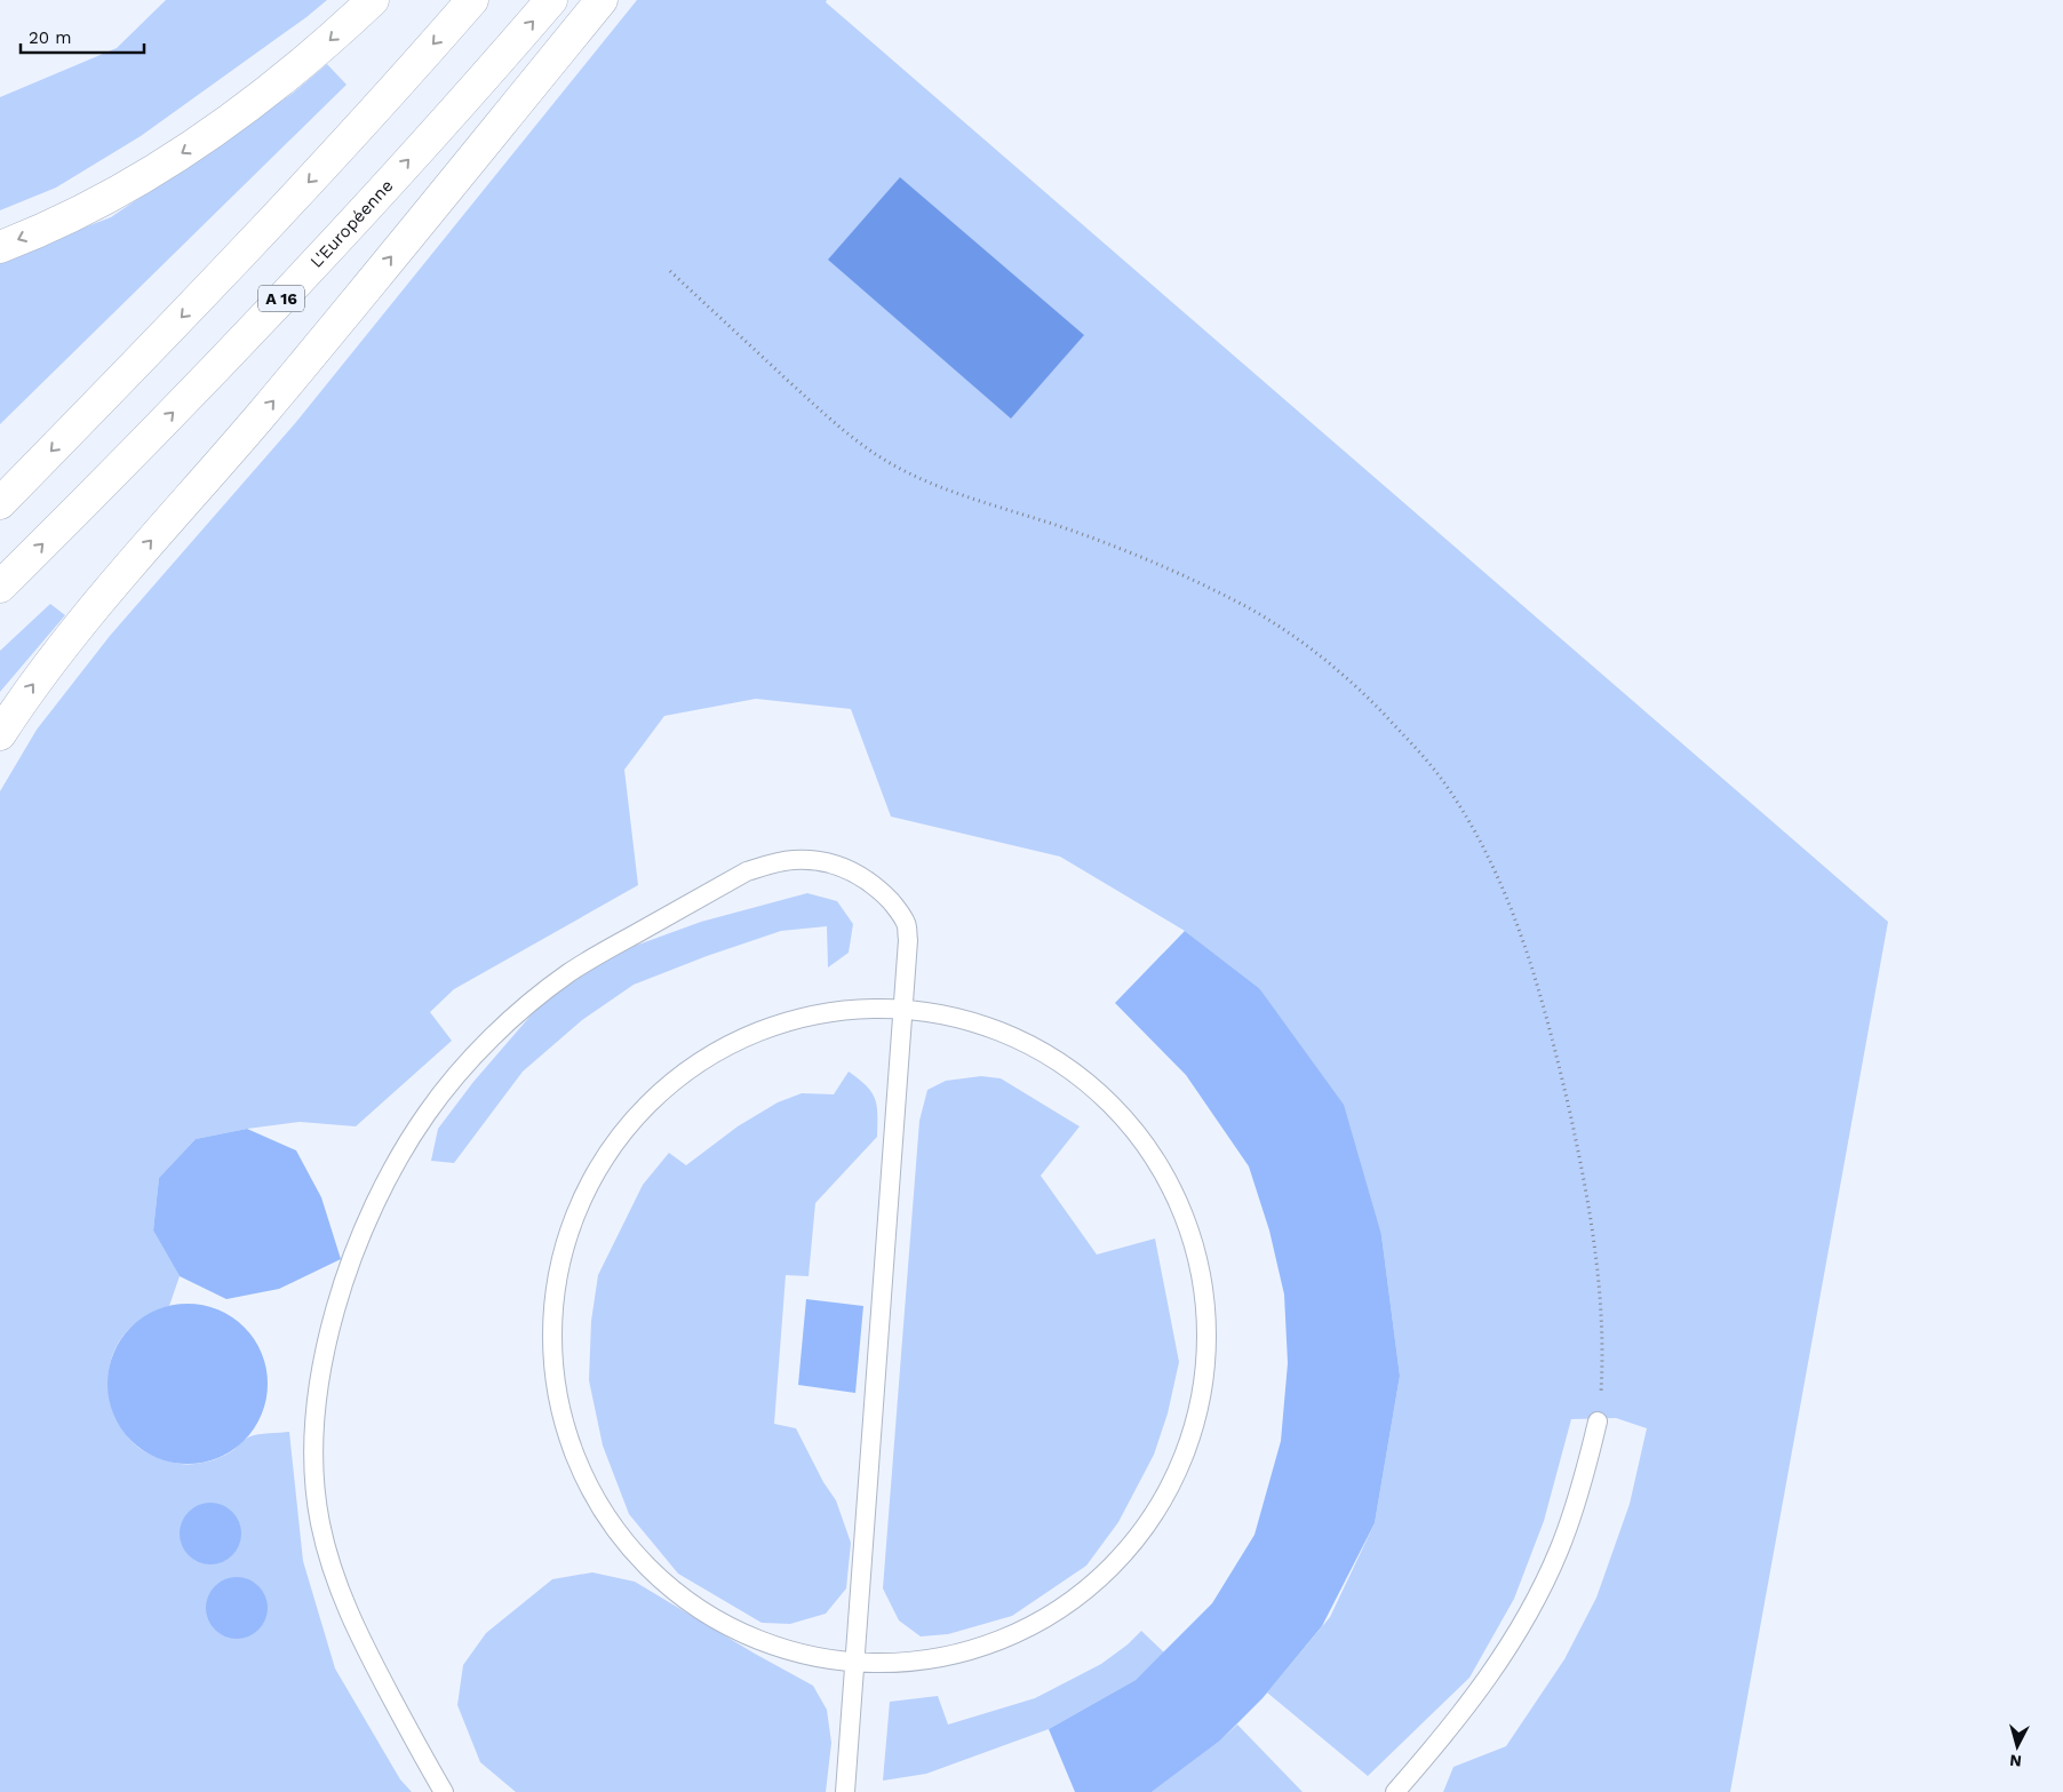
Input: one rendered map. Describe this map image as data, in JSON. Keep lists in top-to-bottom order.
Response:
{
  "streets": {
    "highway": ["L'Européenne", "A 16"]
  },
  "scale_bar": "20 m",
  "north": "bottom"
}
